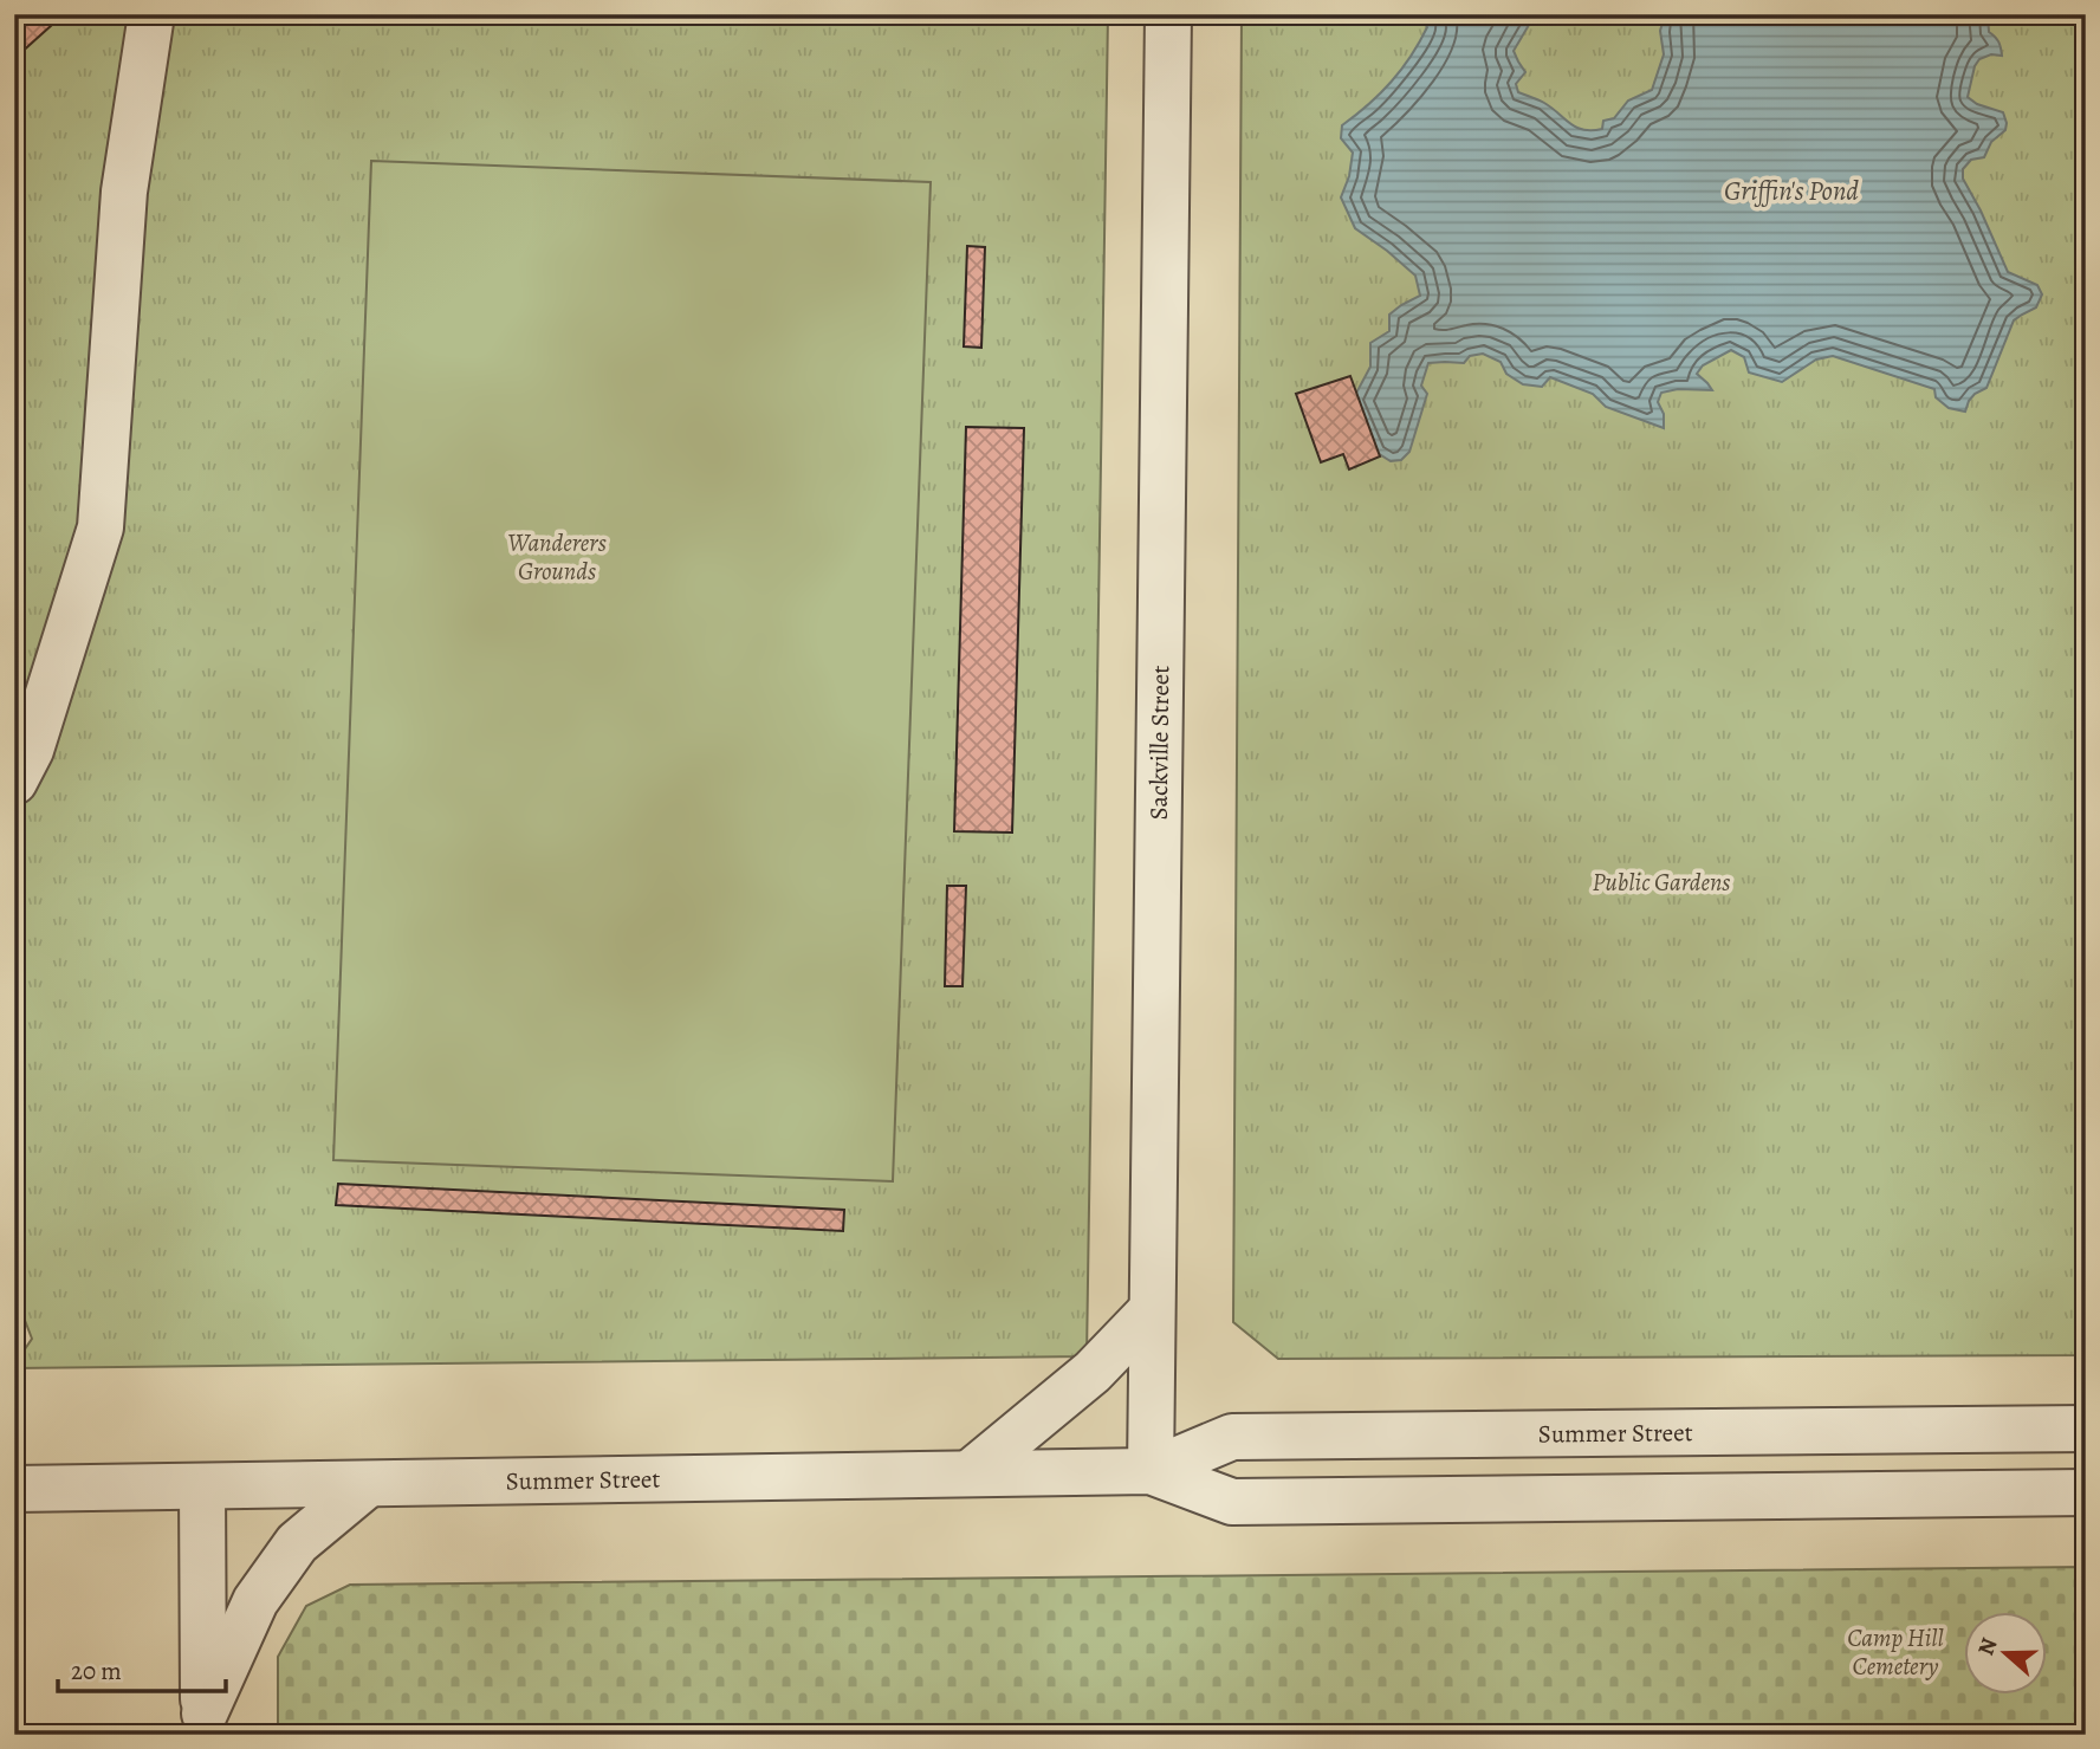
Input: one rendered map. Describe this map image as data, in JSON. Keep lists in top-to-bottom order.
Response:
{
  "streets": {
    "street": ["Sackville Street", "Summer Street"]
  },
  "crossings": [
    ["Sackville Street", "Summer Street"]
  ],
  "water": ["Griffin's Pond"],
  "parks": ["Wanderers Grounds", "Public Gardens", "Camp Hill Cemetery"],
  "scale_bar": "20 m",
  "north": "left"
}
